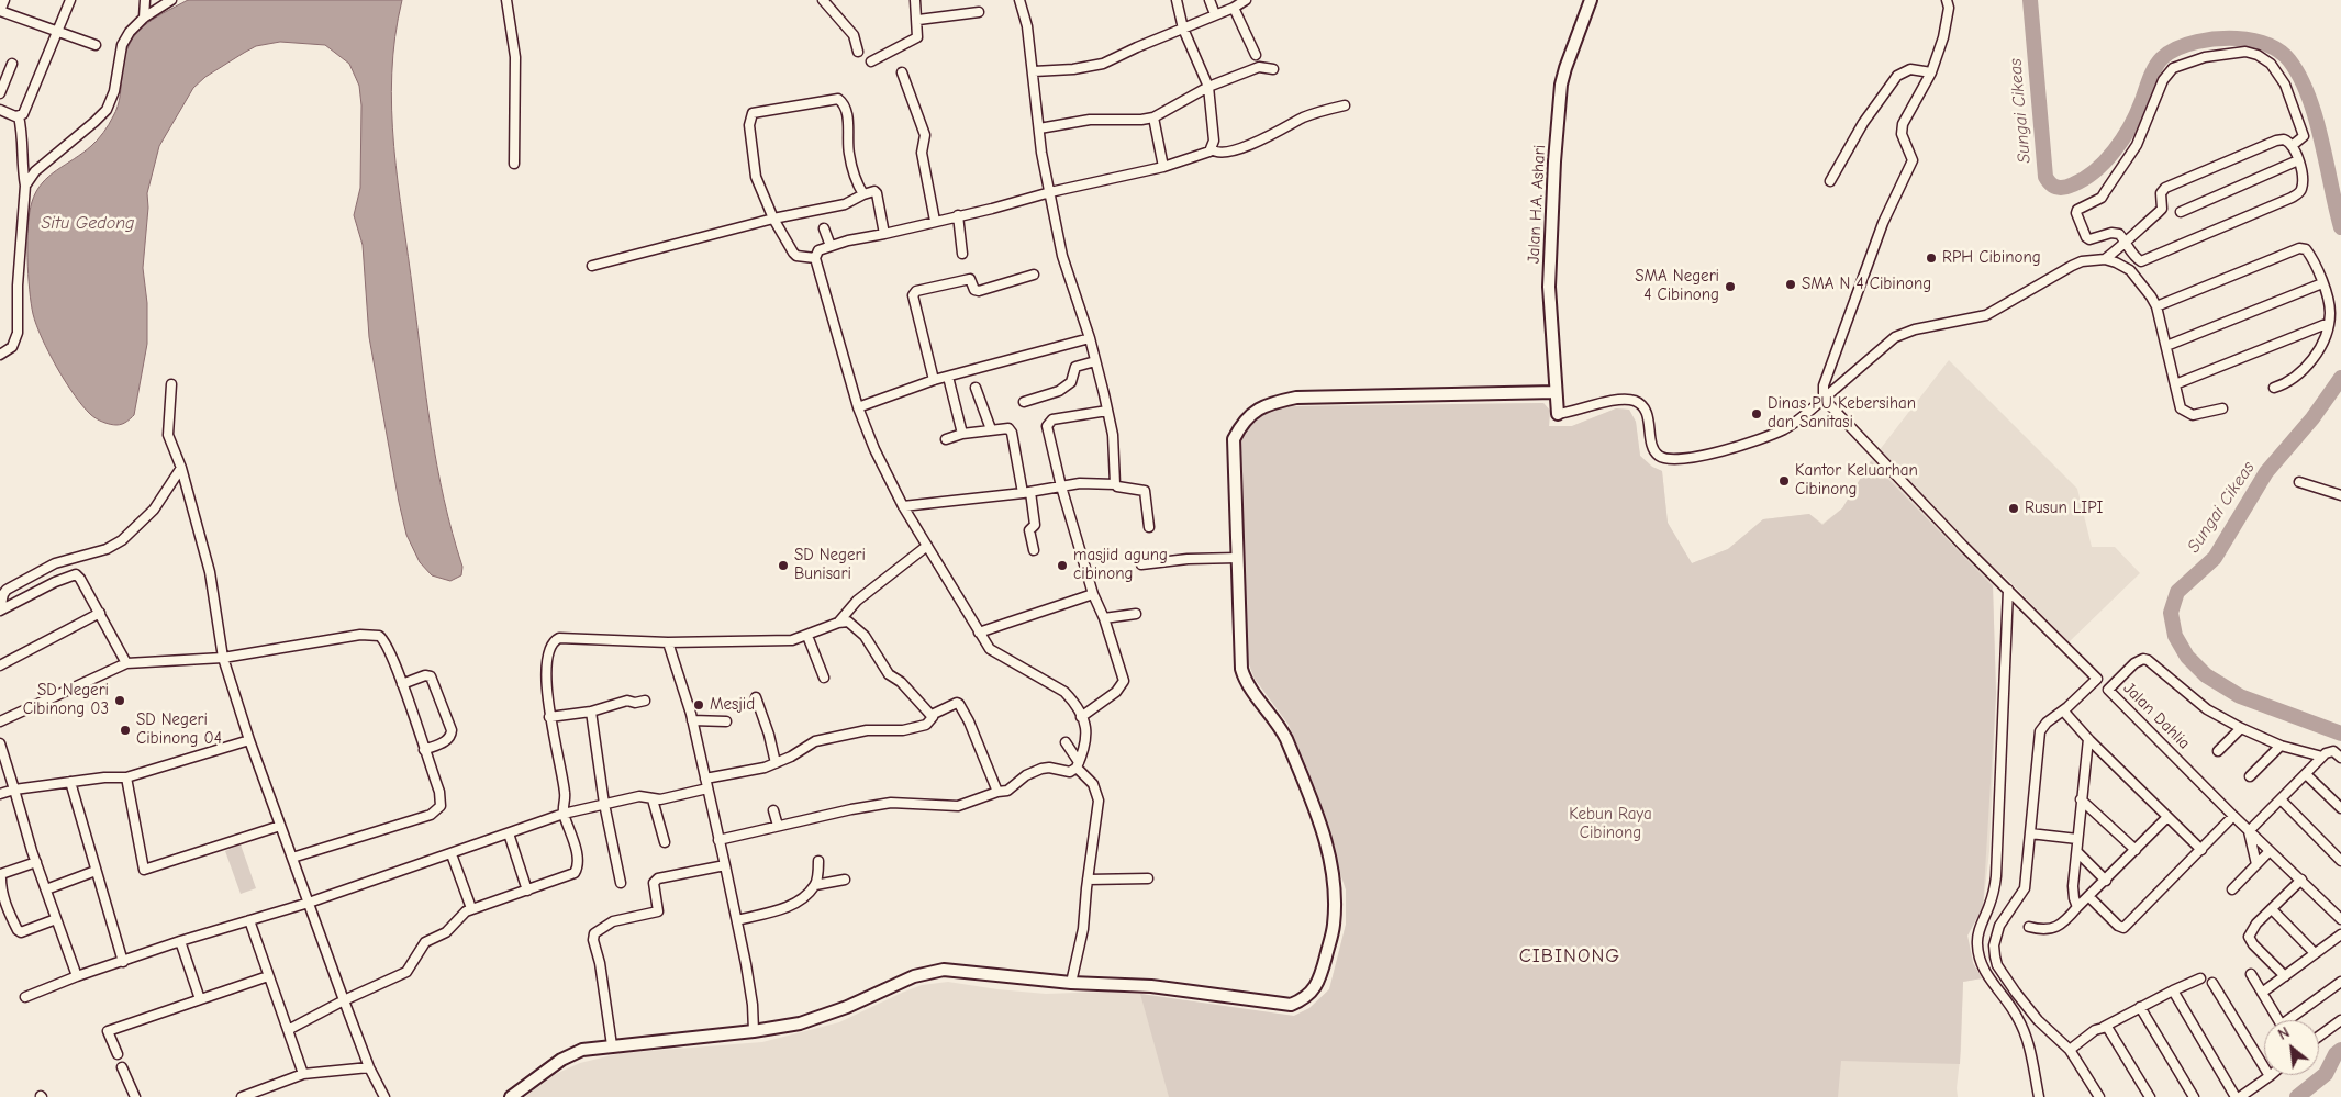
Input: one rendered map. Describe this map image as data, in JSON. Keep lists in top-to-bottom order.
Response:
{
  "streets": {
    "street": ["Jalan H.A. Ashari", "Jalan Dahlia"]
  },
  "districts": ["CIBINONG"],
  "water": ["Sungai Cikeas", "Situ Gedong"],
  "parks": ["Kebun Raya Cibinong"],
  "places": [
    "RPH Cibinong",
    "SMA N 4 Cibinong",
    "SMA Negeri 4 Cibinong",
    "Dinas PU Kebersihan dan Sanitasi",
    "Kantor Keluarhan Cibinong",
    "Rusun LIPI",
    "SD Negeri Bunisari",
    "masjid agung cibinong",
    "SD Negeri Cibinong 03",
    "Mesjid",
    "SD Negeri Cibinong 04"
  ],
  "north": "top left"
}
